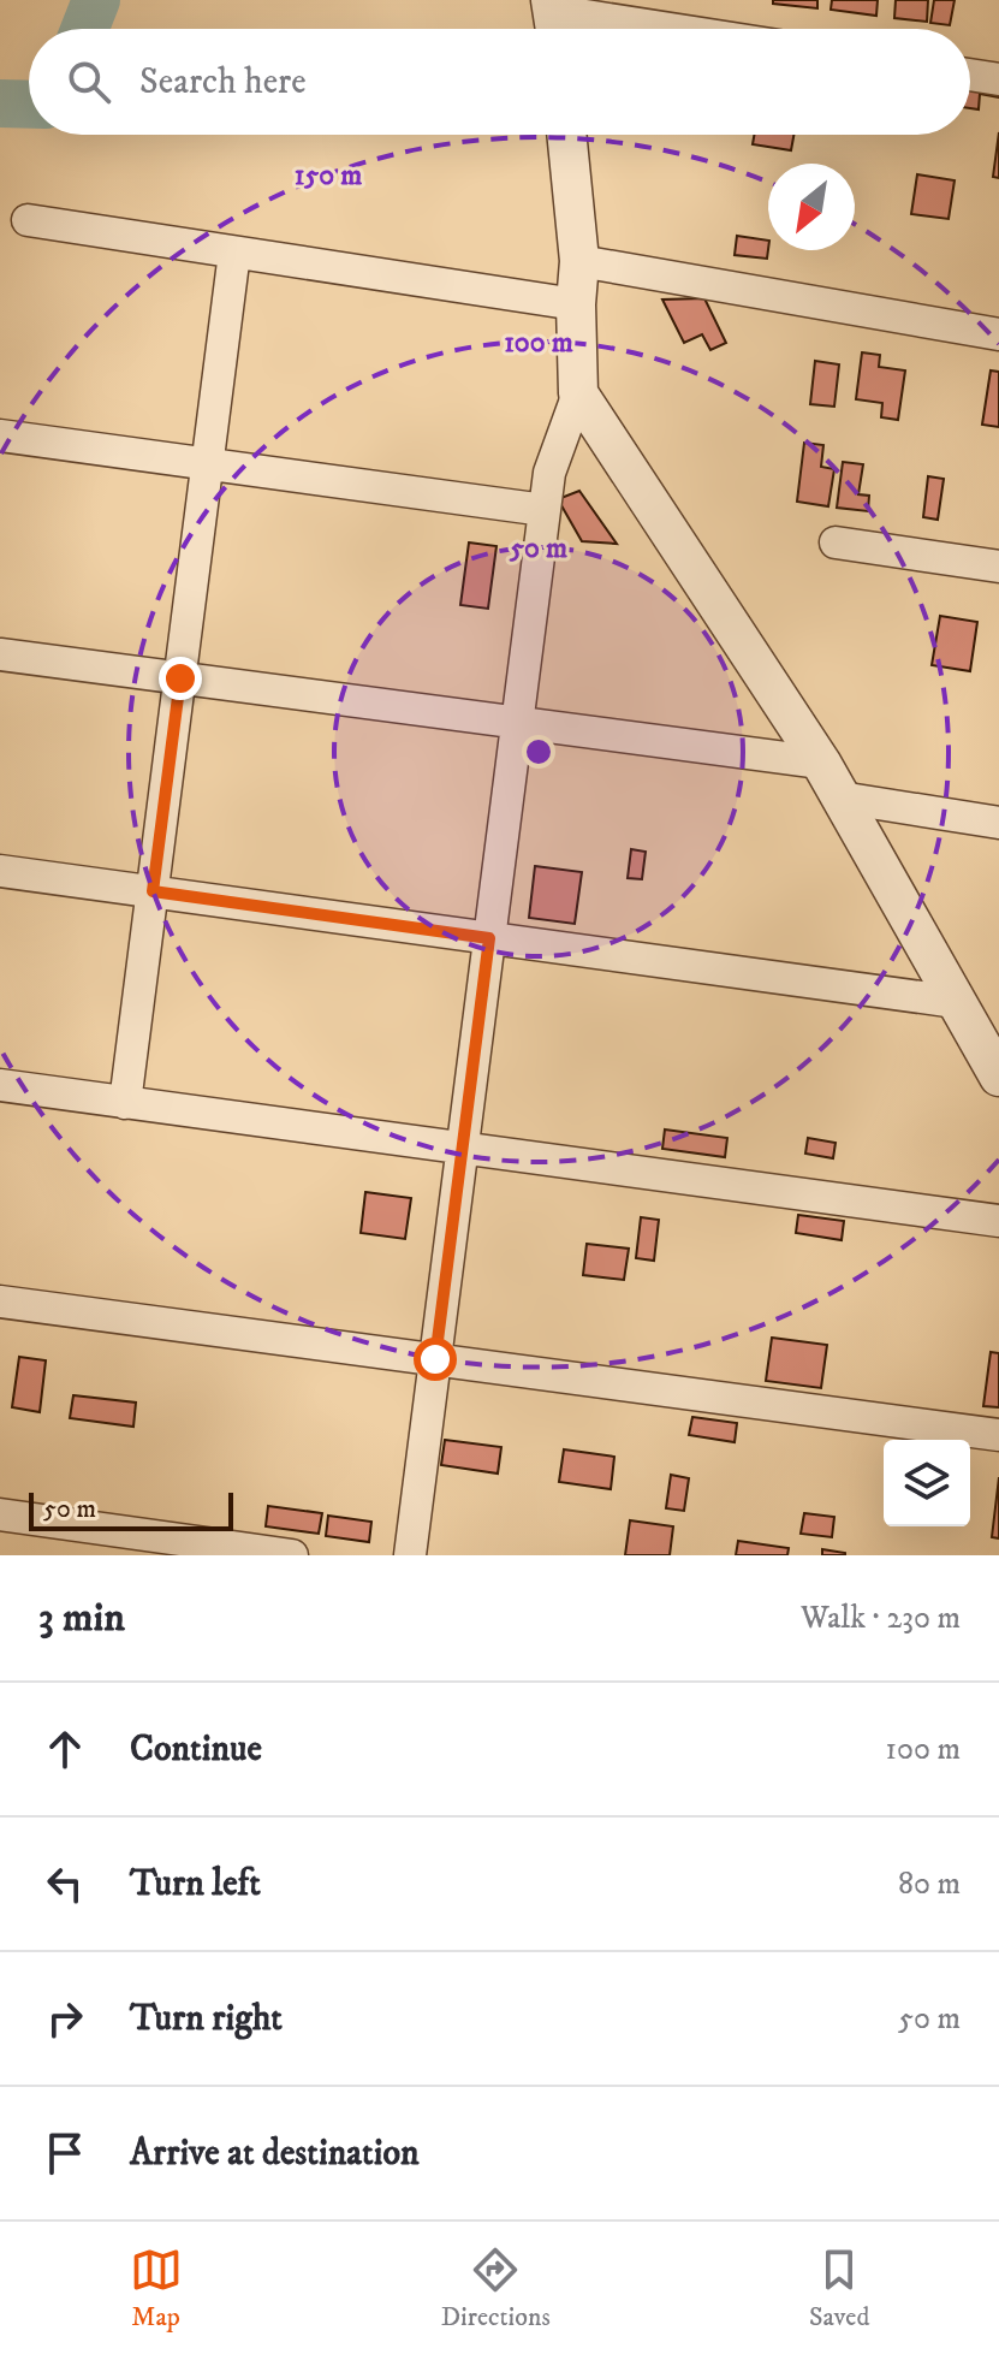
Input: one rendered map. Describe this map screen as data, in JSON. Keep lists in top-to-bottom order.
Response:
{
  "scale_bar": "50 m",
  "north": "bottom left",
  "page": {
    "search": "Search here",
    "scale": "50 m",
    "heading": ["3 min", "Walk · 230 m"],
    "list": [
      ["Continue", "100 m"],
      ["Turn left", "80 m"],
      ["Turn right", "50 m"],
      "Arrive at destination"
    ],
    "nav": ["Map", "Directions", "Saved"]
  },
  "rings": ["150 m", "100 m", "50 m"]
}
